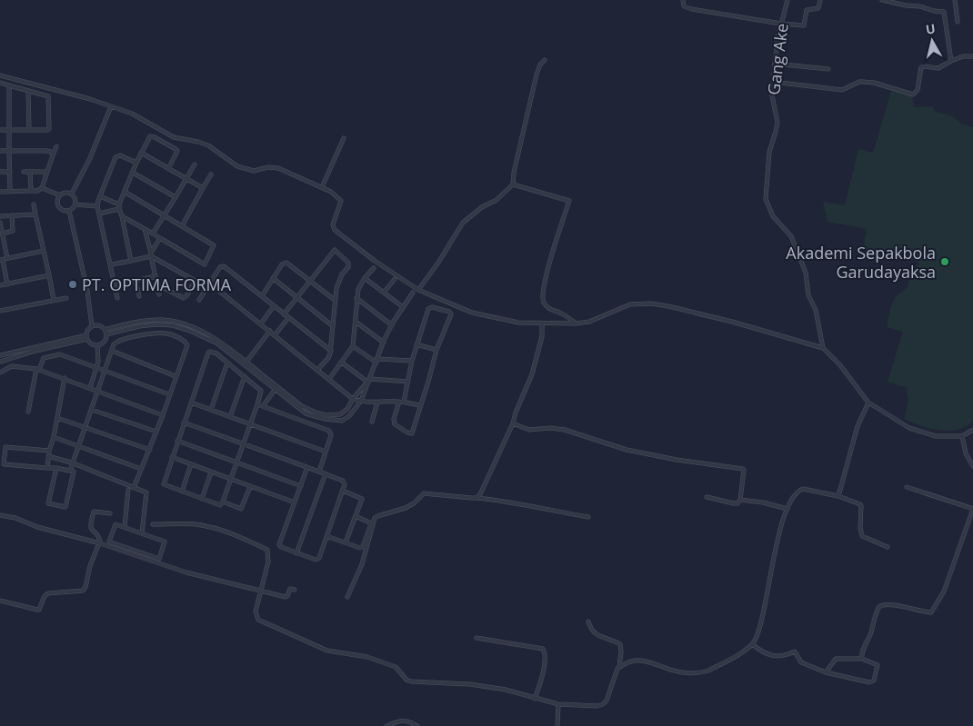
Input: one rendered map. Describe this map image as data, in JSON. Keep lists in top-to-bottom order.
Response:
{
  "streets": {
    "street": ["Gang Ake"]
  },
  "places": ["Akademi Sepakbola Garudayaksa", "PT. OPTIMA FORMA"],
  "north": "top"
}
